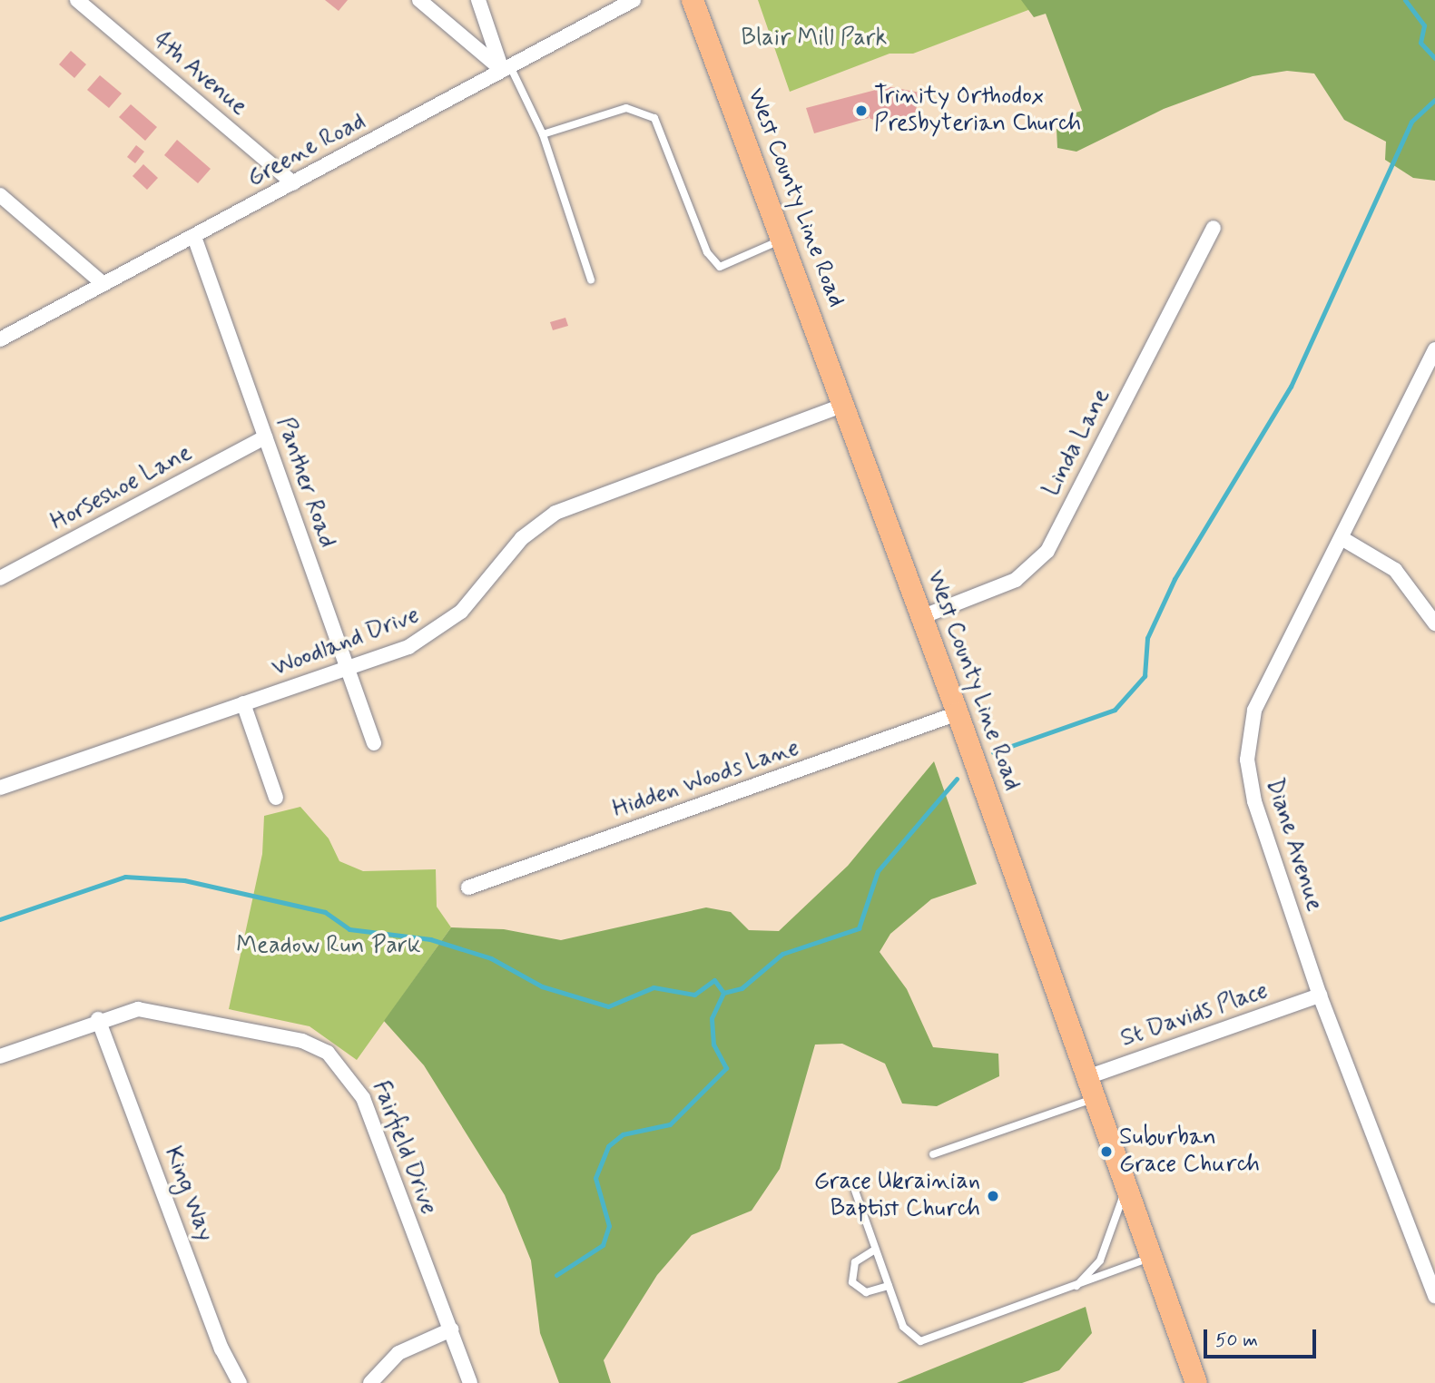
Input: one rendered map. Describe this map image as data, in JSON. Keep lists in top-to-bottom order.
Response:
{
  "streets": {
    "main road": ["West County Line Road"],
    "street": [
      "4th Avenue",
      "Greene Road",
      "Linda Lane",
      "Panther Road",
      "Horseshoe Lane",
      "Woodland Drive",
      "Hidden Woods Lane",
      "Diane Avenue",
      "St Davids Place",
      "Fairfield Drive",
      "King Way"
    ]
  },
  "crossings": [
    ["4th Avenue", "Greene Road"],
    ["Greene Road", "Panther Road"],
    ["West County Line Road", "Linda Lane"],
    ["West County Line Road", "Woodland Drive"],
    ["West County Line Road", "Hidden Woods Lane"],
    ["West County Line Road", "St Davids Place"],
    ["Panther Road", "Horseshoe Lane"],
    ["Panther Road", "Woodland Drive"],
    ["Diane Avenue", "St Davids Place"],
    ["Fairfield Drive", "King Way"]
  ],
  "parks": ["Blair Mill Park", "Meadow Run Park"],
  "places": ["Trinity Orthodox Presbyterian Church", "Suburban Grace Church", "Grace Ukrainian Baptist Church"],
  "scale_bar": "50 m"
}
